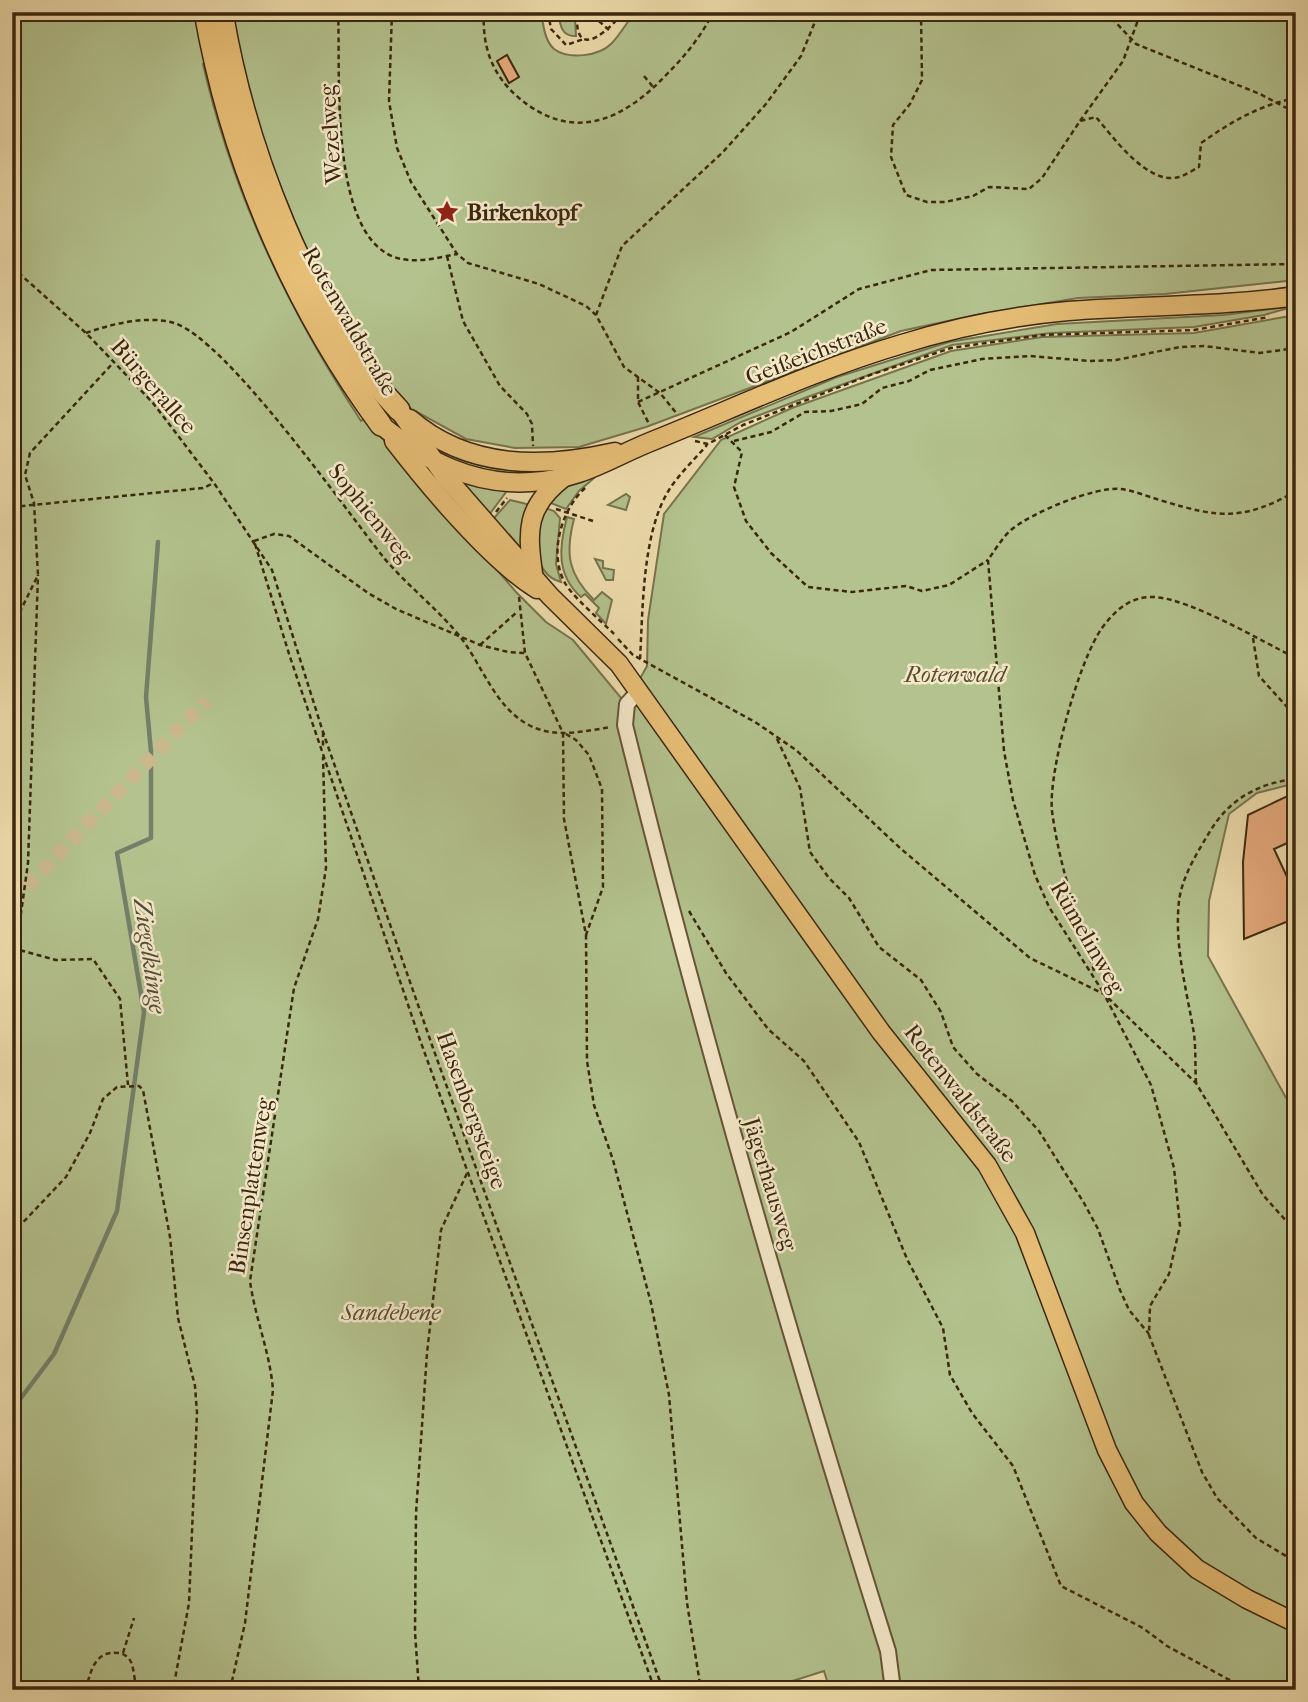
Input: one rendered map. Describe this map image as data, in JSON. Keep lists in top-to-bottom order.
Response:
{
  "streets": {
    "highway": ["Rotenwaldstraße"],
    "main road": ["Geißeichstraße"],
    "lane": ["Jägerhausweg"],
    "path": [
      "Wezelweg",
      "Bürgerallee",
      "Sophienweg",
      "Rümelinweg",
      "Hasenbergsteige",
      "Binsenplattenweg"
    ]
  },
  "crossings": [
    ["Rotenwaldstraße", "Geißeichstraße"],
    ["Bürgerallee", "Sophienweg"],
    ["Bürgerallee", "Hasenbergsteige"],
    ["Sophienweg", "Jägerhausweg"],
    ["Hasenbergsteige", "Binsenplattenweg"]
  ],
  "water": ["Ziegelklinge"],
  "parks": ["Rotenwald", "Sandebene"],
  "places": {
    "place": ["Birkenkopf"]
  }
}
